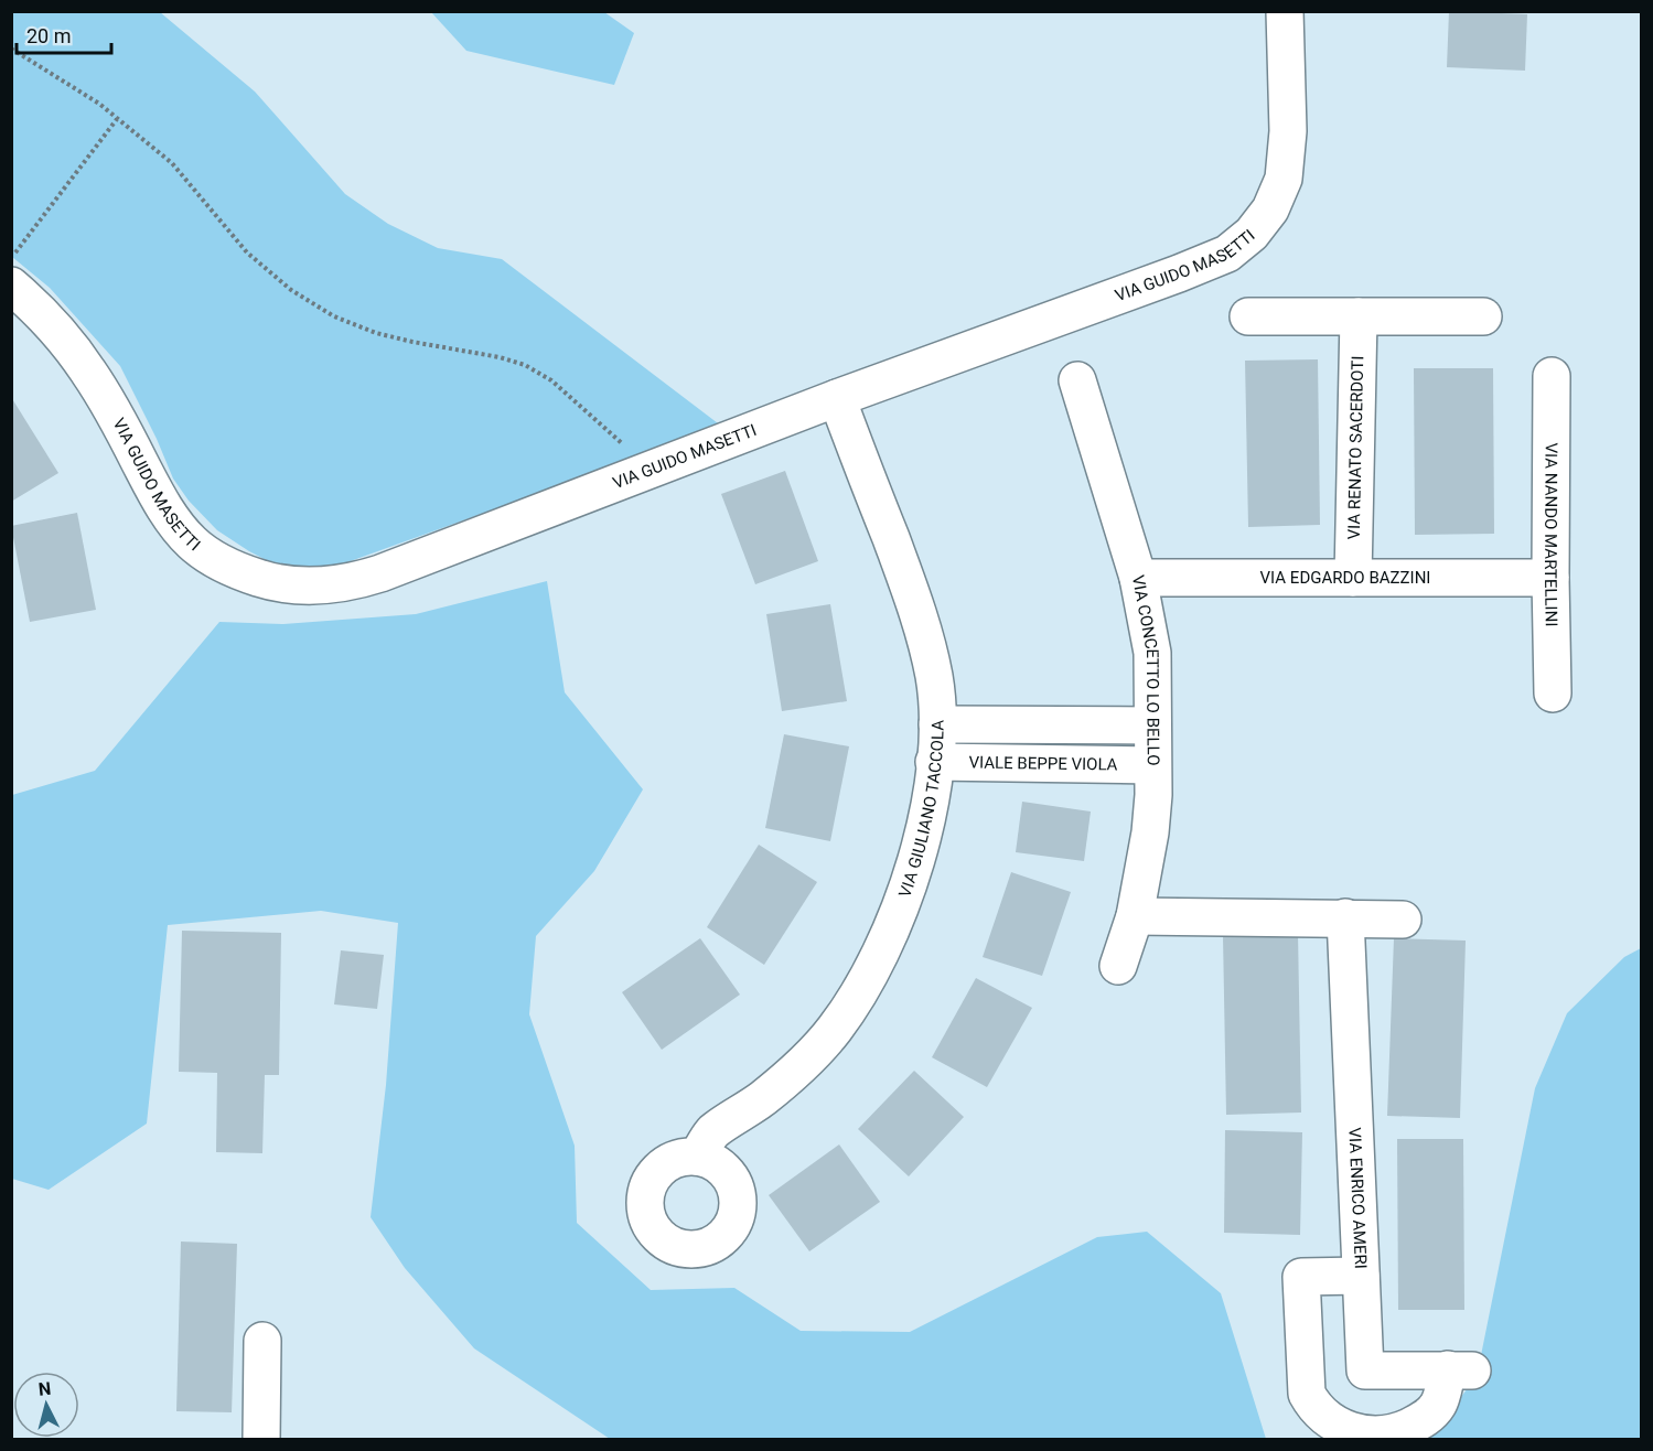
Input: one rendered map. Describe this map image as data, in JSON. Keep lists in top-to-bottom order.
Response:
{
  "streets": {
    "street": [
      "VIA GUIDO MASETTI",
      "VIA RENATO SACERDOTI",
      "VIA NANDO MARTELLINI",
      "VIA EDGARDO BAZZINI",
      "VIA CONCETTO LO BELLO",
      "VIALE BEPPE VIOLA",
      "VIA GIULIANO TACCOLA",
      "VIA ENRICO AMERI"
    ]
  },
  "crossings": [
    ["VIA GUIDO MASETTI", "VIA GIULIANO TACCOLA"],
    ["VIA RENATO SACERDOTI", "VIA EDGARDO BAZZINI"],
    ["VIA NANDO MARTELLINI", "VIA EDGARDO BAZZINI"],
    ["VIA EDGARDO BAZZINI", "VIA CONCETTO LO BELLO"],
    ["VIA CONCETTO LO BELLO", "VIALE BEPPE VIOLA"],
    ["VIALE BEPPE VIOLA", "VIA GIULIANO TACCOLA"]
  ],
  "scale_bar": "20 m",
  "north": "top"
}
